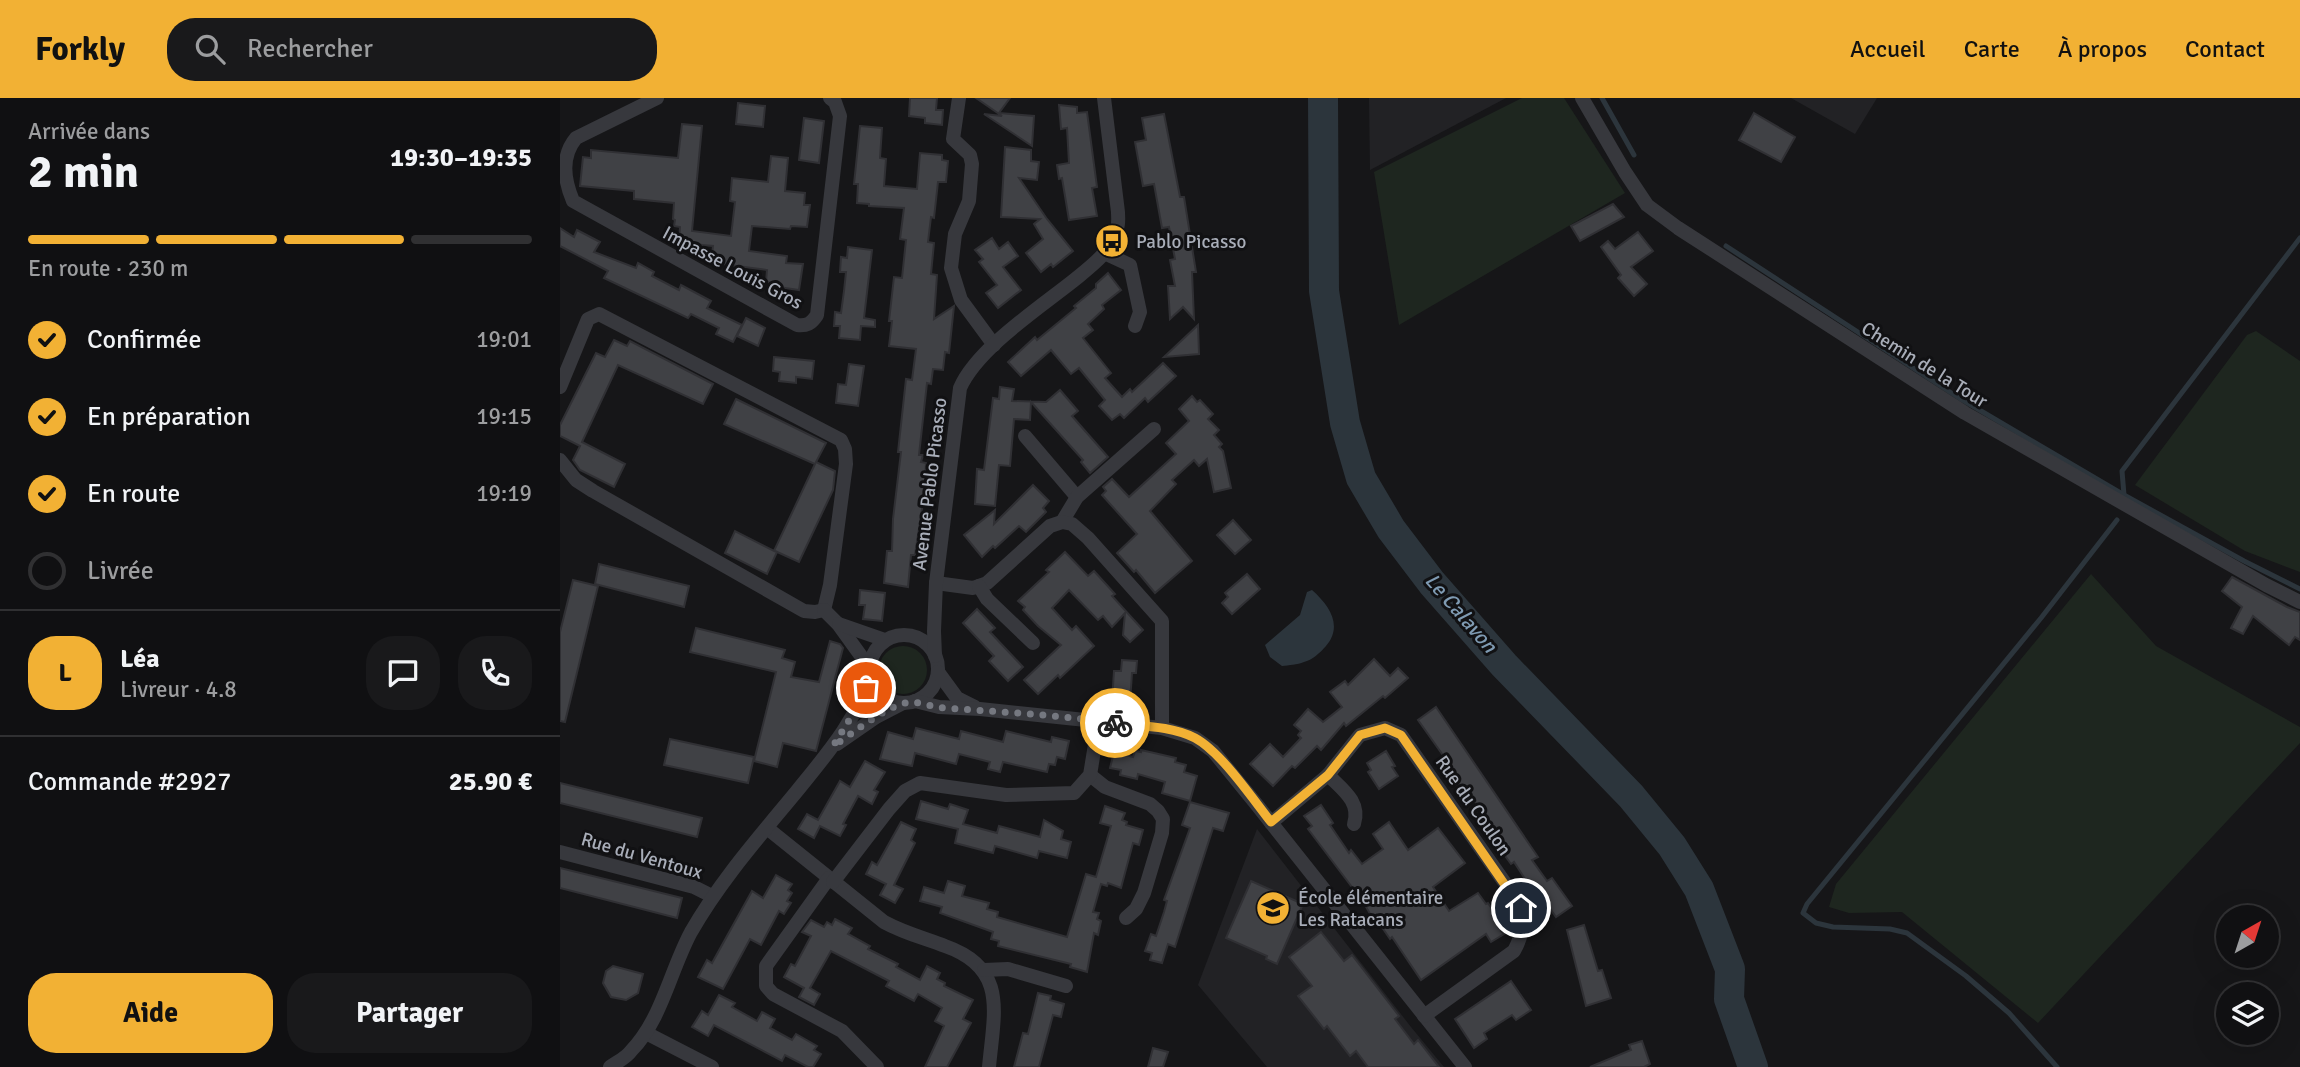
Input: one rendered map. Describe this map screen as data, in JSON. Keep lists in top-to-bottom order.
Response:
{
  "streets": {
    "street": [
      "Impasse Louis Gros",
      "Chemin de la Tour",
      "Avenue Pablo Picasso",
      "Rue du Coulon",
      "Rue du Ventoux"
    ]
  },
  "water": ["Le Calavon"],
  "places": {
    "bus stop": ["Pablo Picasso"],
    "school or university": ["École élémentaire Les Ratacans"]
  },
  "north": "top right",
  "page": {
    "header": "Forkly",
    "search": "Rechercher",
    "nav": [
      "Accueil",
      "Carte",
      "À propos",
      "Contact"
    ],
    "heading": ["2 min", "Arrivée dans", "19:30–19:35"],
    "panel": [
      "Léa",
      "Livreur · 4.8",
      "Commande #2927",
      "25.90 €"
    ],
    "bar": "En route · 230 m",
    "list": [
      ["Confirmée", "19:01"],
      ["En préparation", "19:15"],
      ["En route", "19:19"],
      "Livrée"
    ],
    "round": "L",
    "buttons": ["Aide", "Partager"]
  }
}
